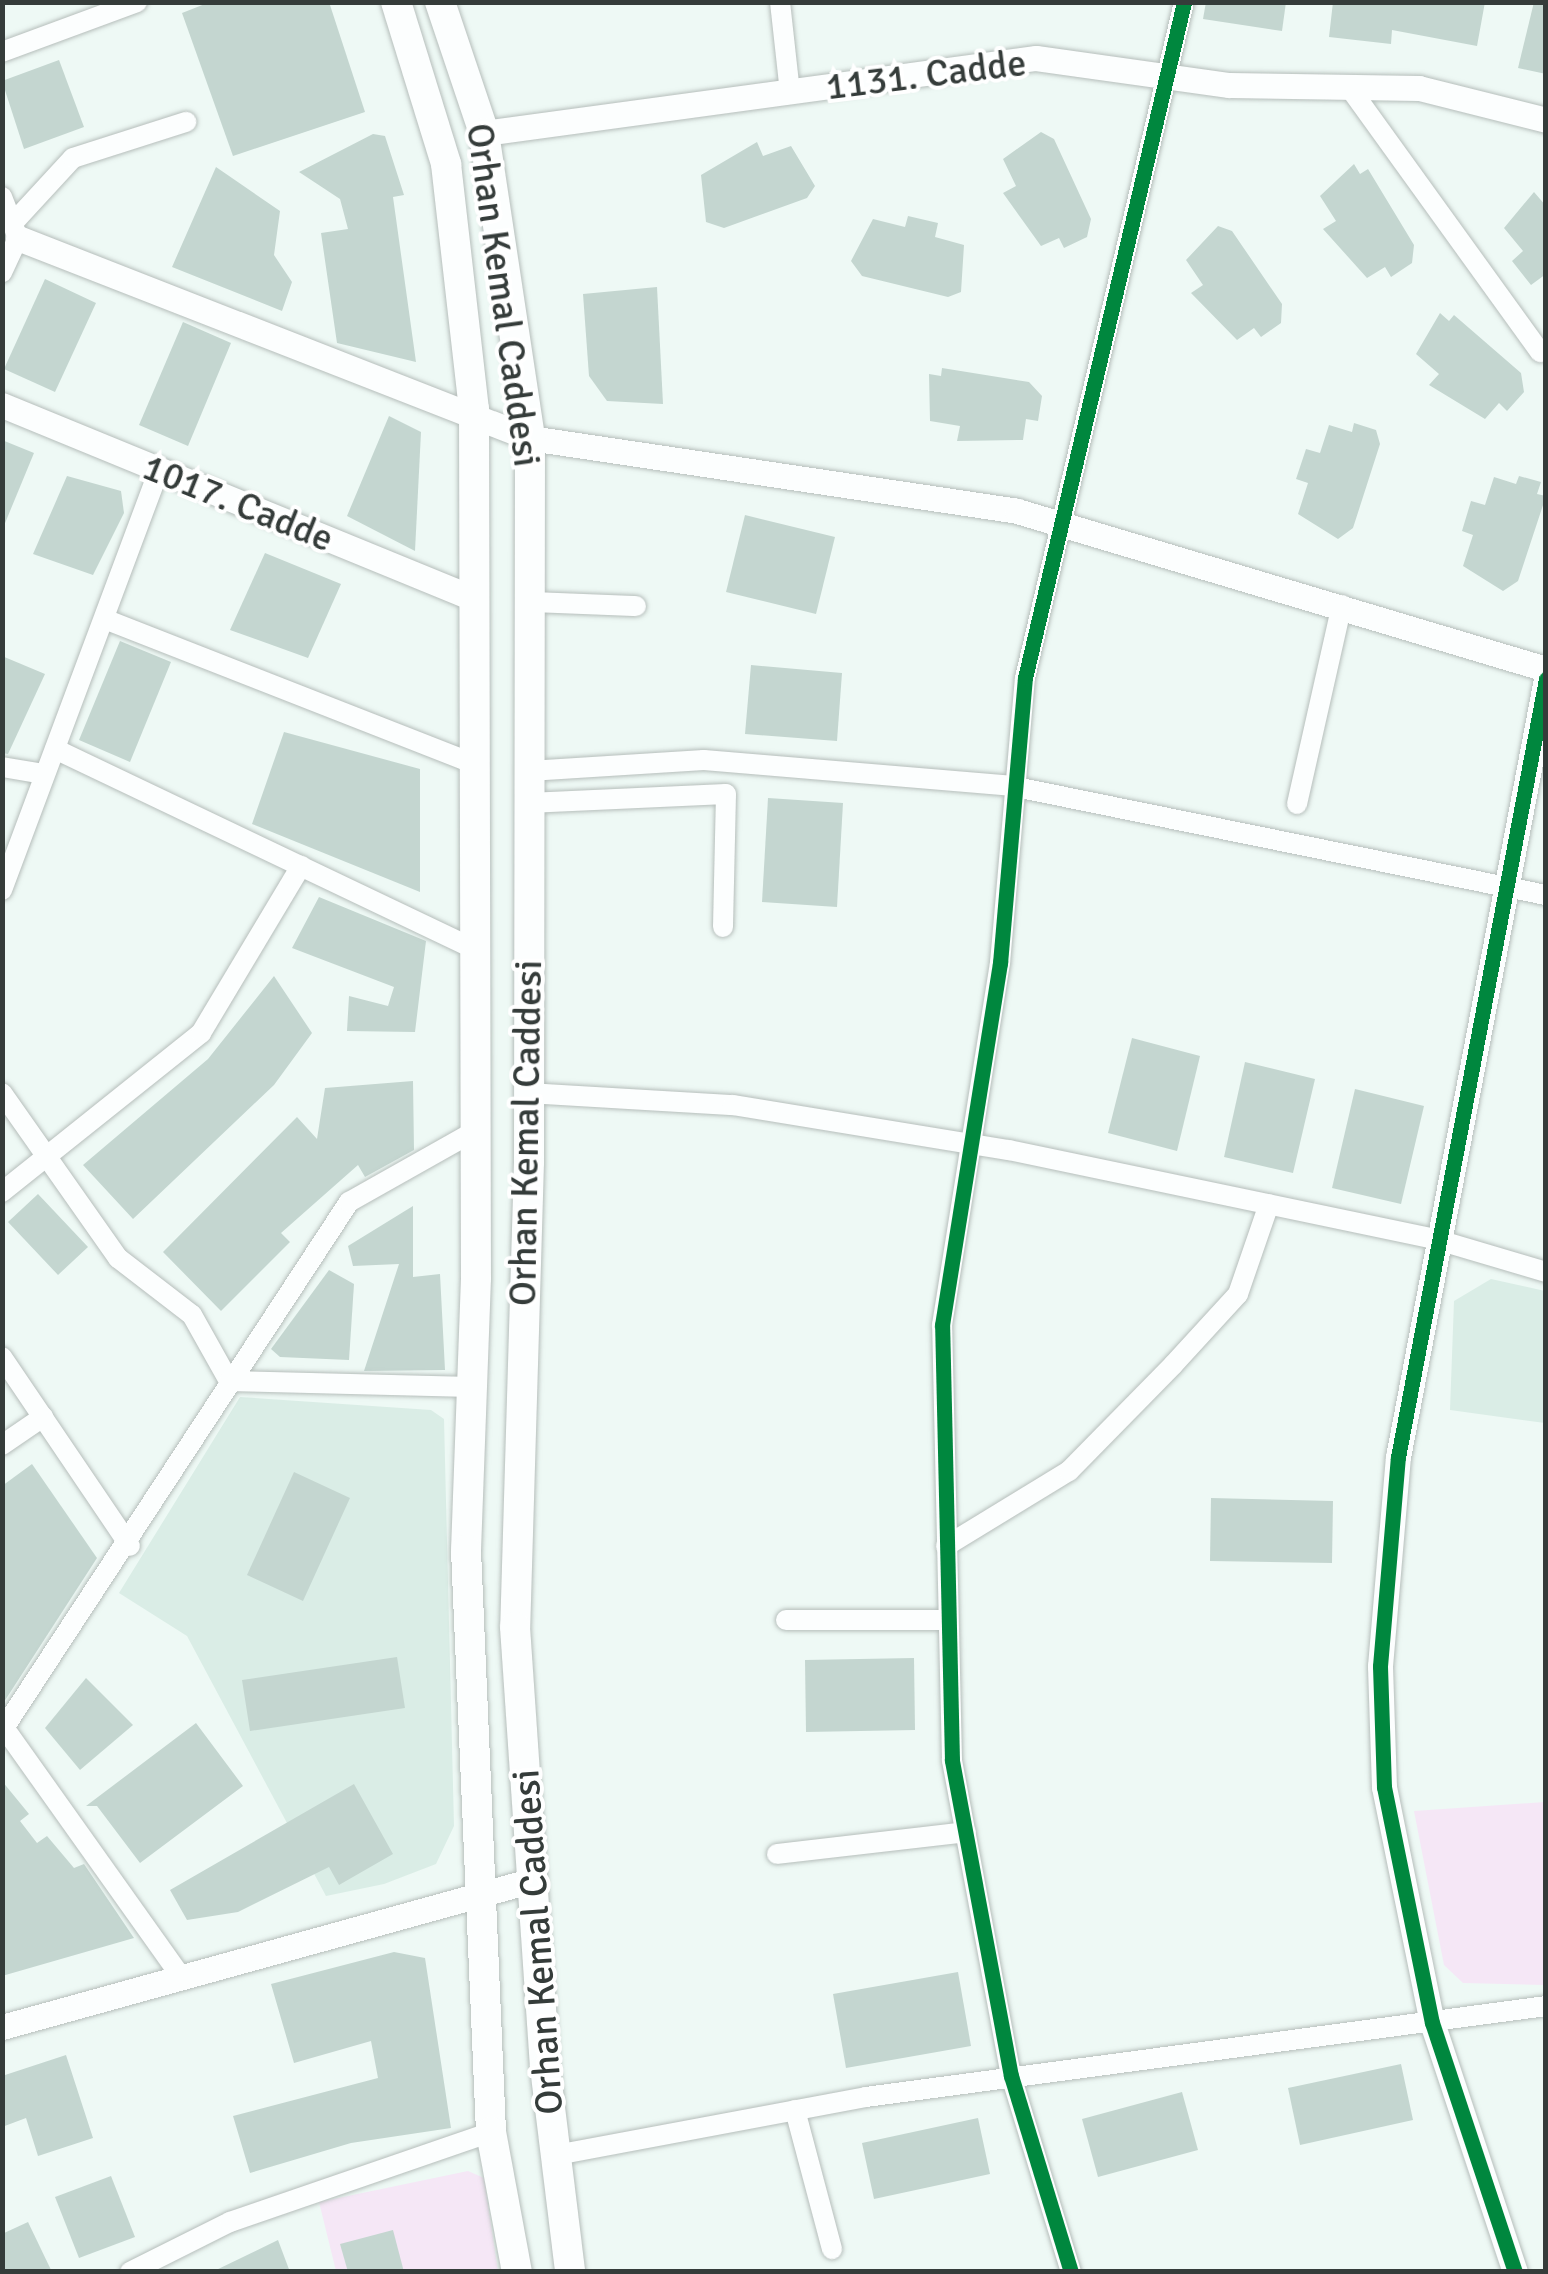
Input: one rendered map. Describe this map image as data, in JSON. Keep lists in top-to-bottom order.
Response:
{
  "streets": {
    "main road": ["Orhan Kemal Caddesi"],
    "street": ["1131. Cadde", "1017. Cadde"]
  },
  "crossings": [
    ["1131. Cadde", "Orhan Kemal Caddesi"],
    ["Orhan Kemal Caddesi", "1017. Cadde"]
  ]
}
